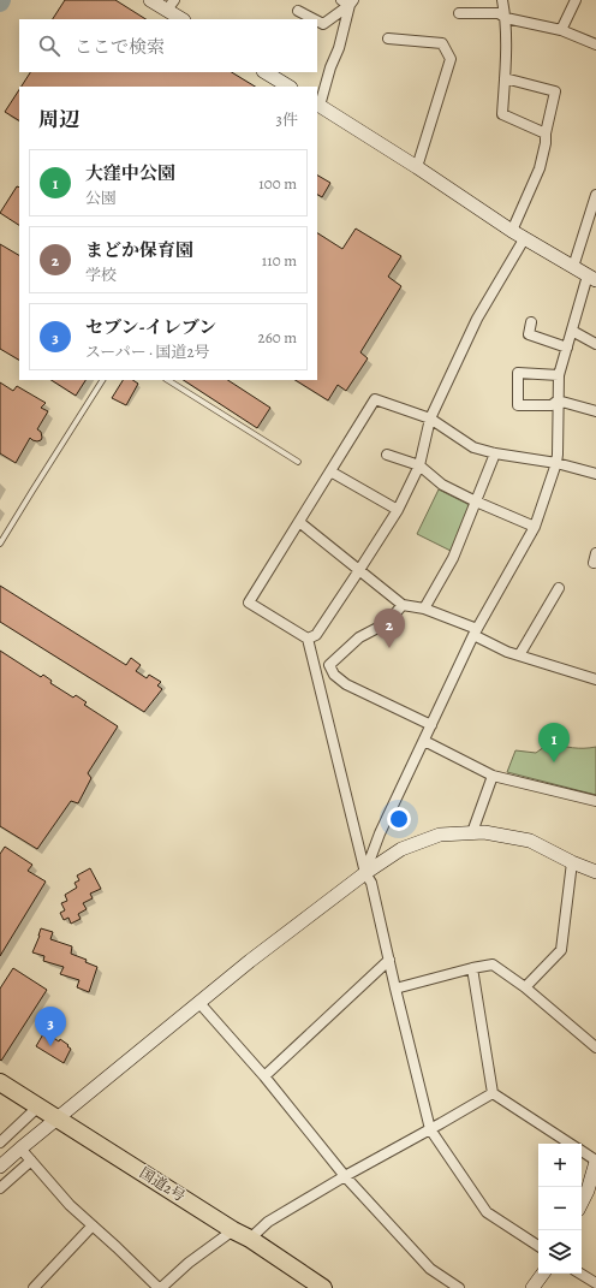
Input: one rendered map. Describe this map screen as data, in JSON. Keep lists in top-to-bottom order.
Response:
{
  "streets": {
    "highway": ["国道2号"]
  },
  "page": {
    "search": "ここで検索",
    "heading": ["周辺", "3件"],
    "list": [
      {
        "mark": "1",
        "name": "大窪中公園",
        "note": "公園",
        "value": "100 m"
      },
      {
        "mark": "2",
        "name": "まどか保育園",
        "note": "学校",
        "value": "110 m"
      },
      {
        "mark": "3",
        "name": "セブン-イレブン",
        "note": "スーパー · 国道2号",
        "value": "260 m"
      }
    ],
    "pins": ["2", "1", "3"],
    "map_buttons": ["+", "−"]
  }
}
